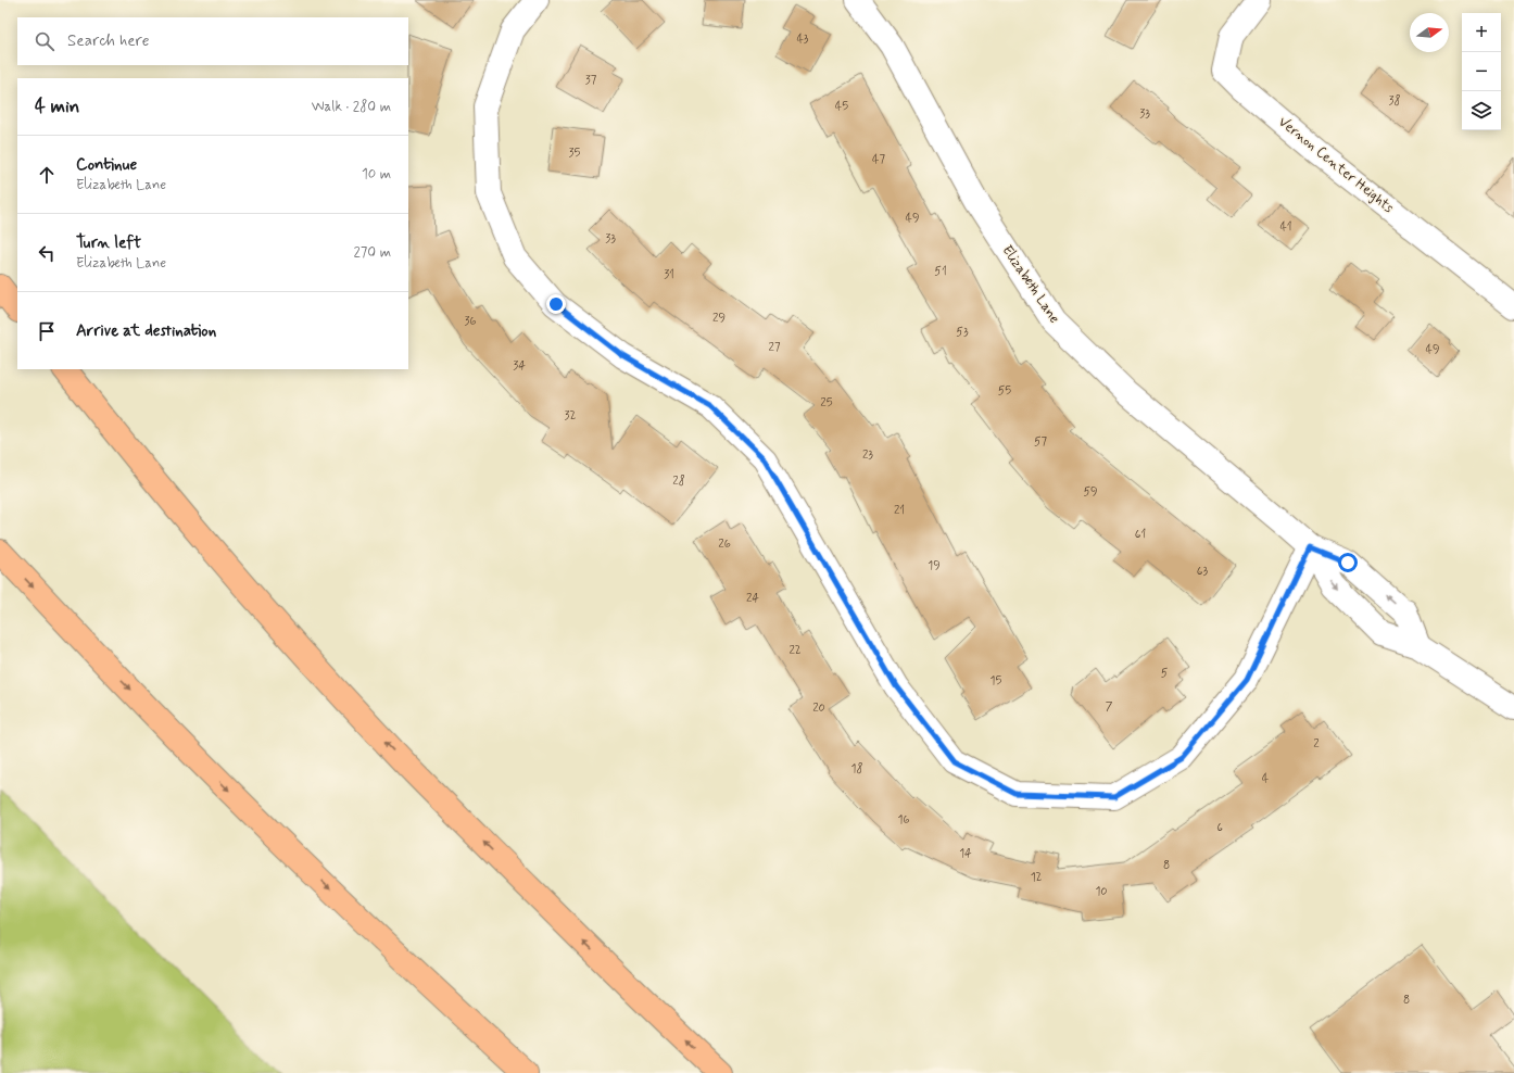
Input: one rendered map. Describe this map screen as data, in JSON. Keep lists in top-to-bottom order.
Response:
{
  "streets": {
    "street": ["Vernon Center Heights", "Elizabeth Lane"]
  },
  "house_numbers": [
    "43",
    "37",
    "38",
    "45",
    "33",
    "35",
    "47",
    "49",
    "41",
    "33",
    "51",
    "31",
    "29",
    "36",
    "53",
    "27",
    "49",
    "34",
    "55",
    "25",
    "32",
    "57",
    "23",
    "28",
    "59",
    "21",
    "61",
    "26",
    "19",
    "63",
    "24",
    "22",
    "5",
    "15",
    "7",
    "20",
    "2",
    "18",
    "4",
    "16",
    "6",
    "14",
    "8",
    "12",
    "10",
    "8"
  ],
  "north": "right",
  "page": {
    "map_buttons": ["+", "−"],
    "search": "Search here",
    "heading": ["4 min", "Walk · 280 m"],
    "list": [
      ["Continue", "Elizabeth Lane", "10 m"],
      ["Turn left", "Elizabeth Lane", "270 m"],
      "Arrive at destination"
    ]
  }
}
